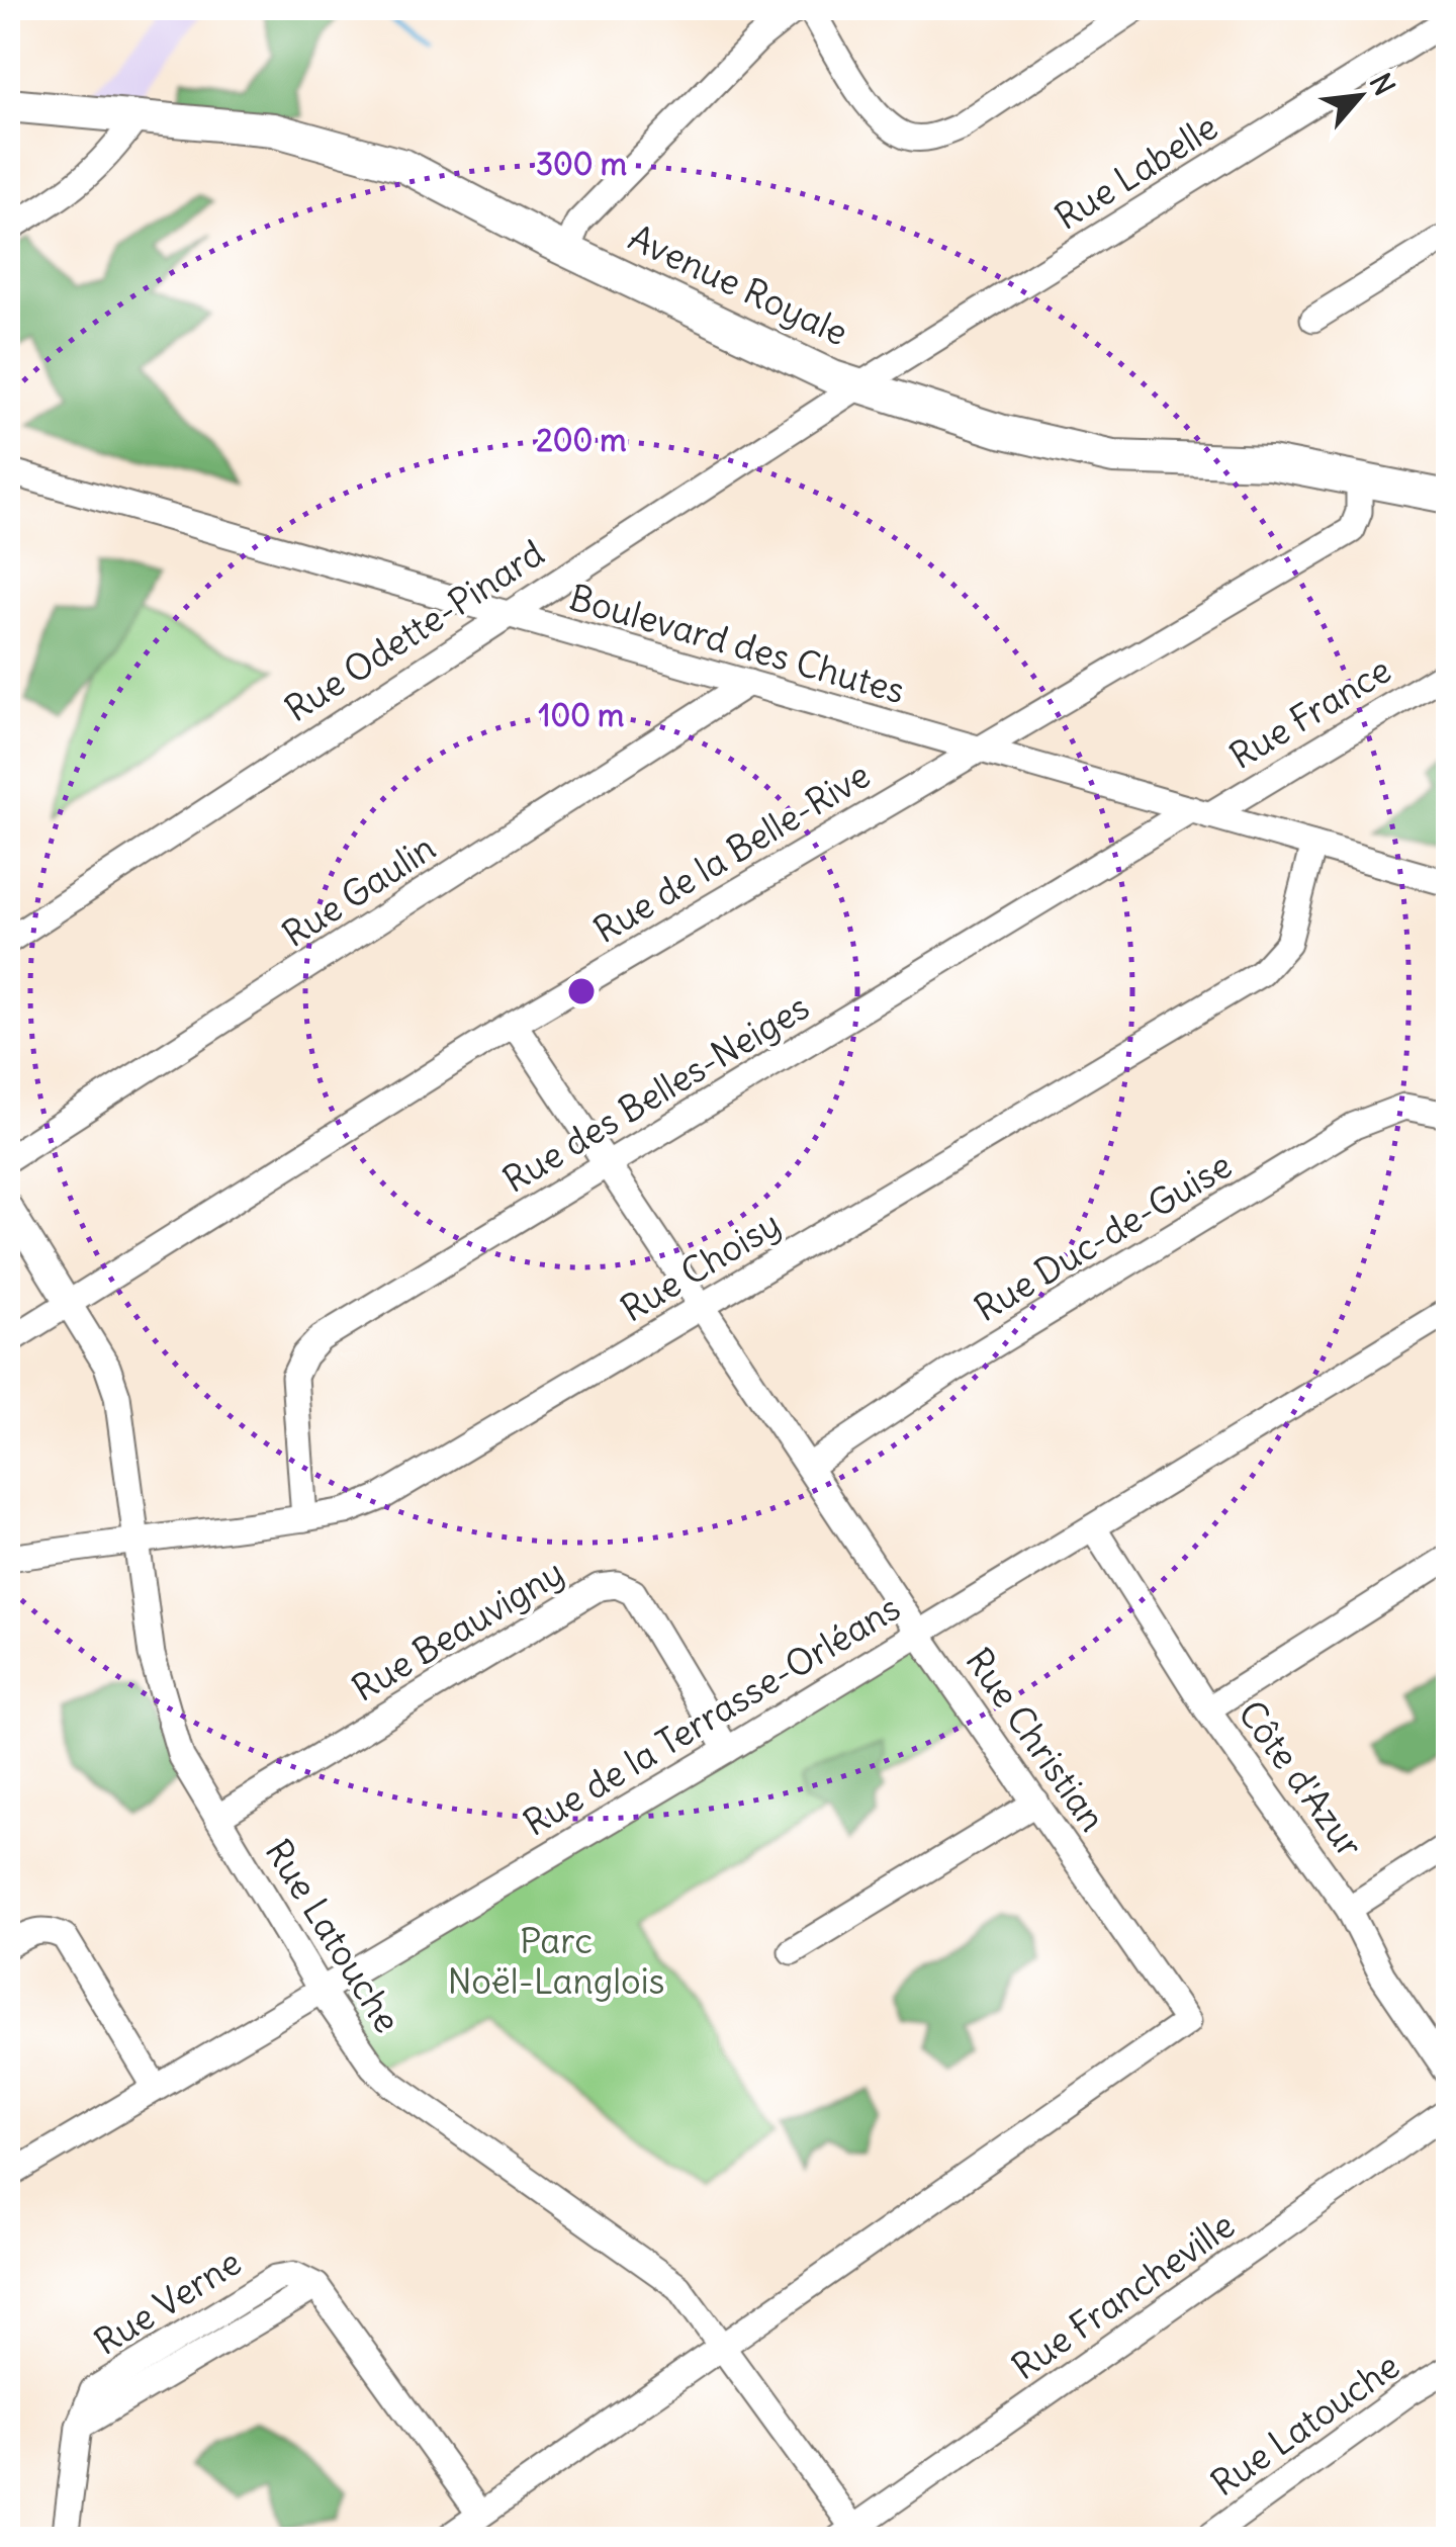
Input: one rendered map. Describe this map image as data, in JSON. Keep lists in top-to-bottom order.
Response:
{
  "streets": {
    "main road": ["Avenue Royale"],
    "street": [
      "Rue Labelle",
      "Rue Odette-Pinard",
      "Boulevard des Chutes",
      "Rue France",
      "Rue de la Belle-Rive",
      "Rue Gaulin",
      "Rue des Belles-Neiges",
      "Rue Duc-de-Guise",
      "Rue Choisy",
      "Rue Beauvigny",
      "Rue de la Terrasse-Orléans",
      "Rue Christian",
      "Côte d'Azur",
      "Rue Latouche",
      "Rue Francheville",
      "Rue Verne"
    ]
  },
  "crossings": [
    ["Rue Labelle", "Avenue Royale"],
    ["Rue Labelle", "Rue Odette-Pinard"],
    ["Avenue Royale", "Rue Odette-Pinard"],
    ["Avenue Royale", "Rue de la Belle-Rive"],
    ["Rue Odette-Pinard", "Boulevard des Chutes"],
    ["Boulevard des Chutes", "Rue France"],
    ["Boulevard des Chutes", "Rue de la Belle-Rive"],
    ["Boulevard des Chutes", "Rue Gaulin"],
    ["Boulevard des Chutes", "Rue des Belles-Neiges"],
    ["Boulevard des Chutes", "Rue Choisy"],
    ["Rue France", "Rue des Belles-Neiges"],
    ["Rue de la Belle-Rive", "Rue Christian"],
    ["Rue de la Belle-Rive", "Rue Latouche"],
    ["Rue des Belles-Neiges", "Rue Choisy"],
    ["Rue des Belles-Neiges", "Rue Christian"],
    ["Rue Duc-de-Guise", "Rue Christian"],
    ["Rue Choisy", "Rue Christian"],
    ["Rue Choisy", "Rue Latouche"],
    ["Rue Beauvigny", "Rue de la Terrasse-Orléans"],
    ["Rue Beauvigny", "Rue Latouche"],
    ["Rue de la Terrasse-Orléans", "Rue Christian"],
    ["Rue de la Terrasse-Orléans", "Côte d'Azur"],
    ["Rue de la Terrasse-Orléans", "Rue Latouche"],
    ["Rue Christian", "Rue Latouche"],
    ["Rue Latouche", "Rue Francheville"]
  ],
  "parks": ["Parc Noël-Langlois"],
  "north": "top right",
  "rings": ["300 m", "200 m", "100 m"]
}
